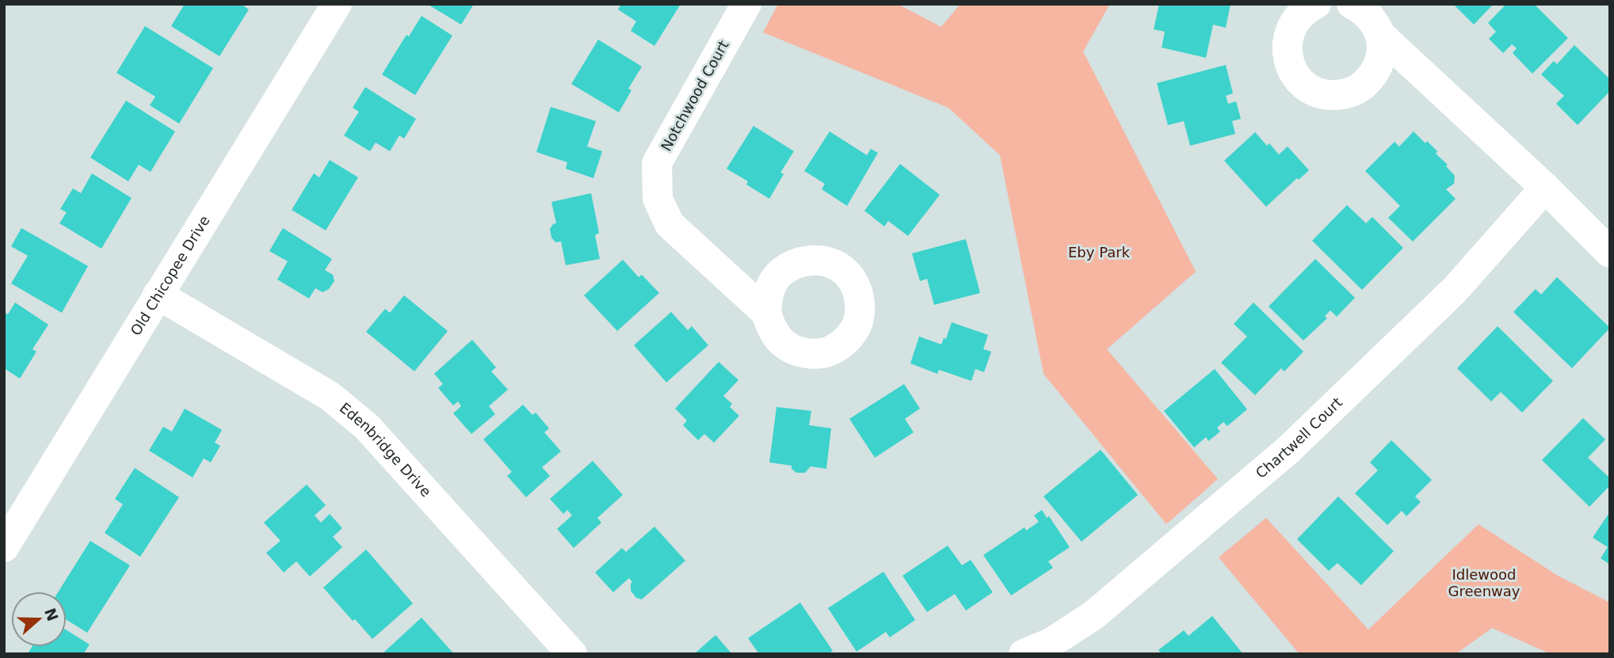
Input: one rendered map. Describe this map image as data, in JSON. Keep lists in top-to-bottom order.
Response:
{
  "streets": {
    "street": [
      "Notchwood Court",
      "Old Chicopee Drive",
      "Chartwell Court",
      "Edenbridge Drive"
    ]
  },
  "crossings": [
    ["Old Chicopee Drive", "Edenbridge Drive"]
  ],
  "parks": ["Eby Park", "Idlewood Greenway"],
  "north": "right"
}
